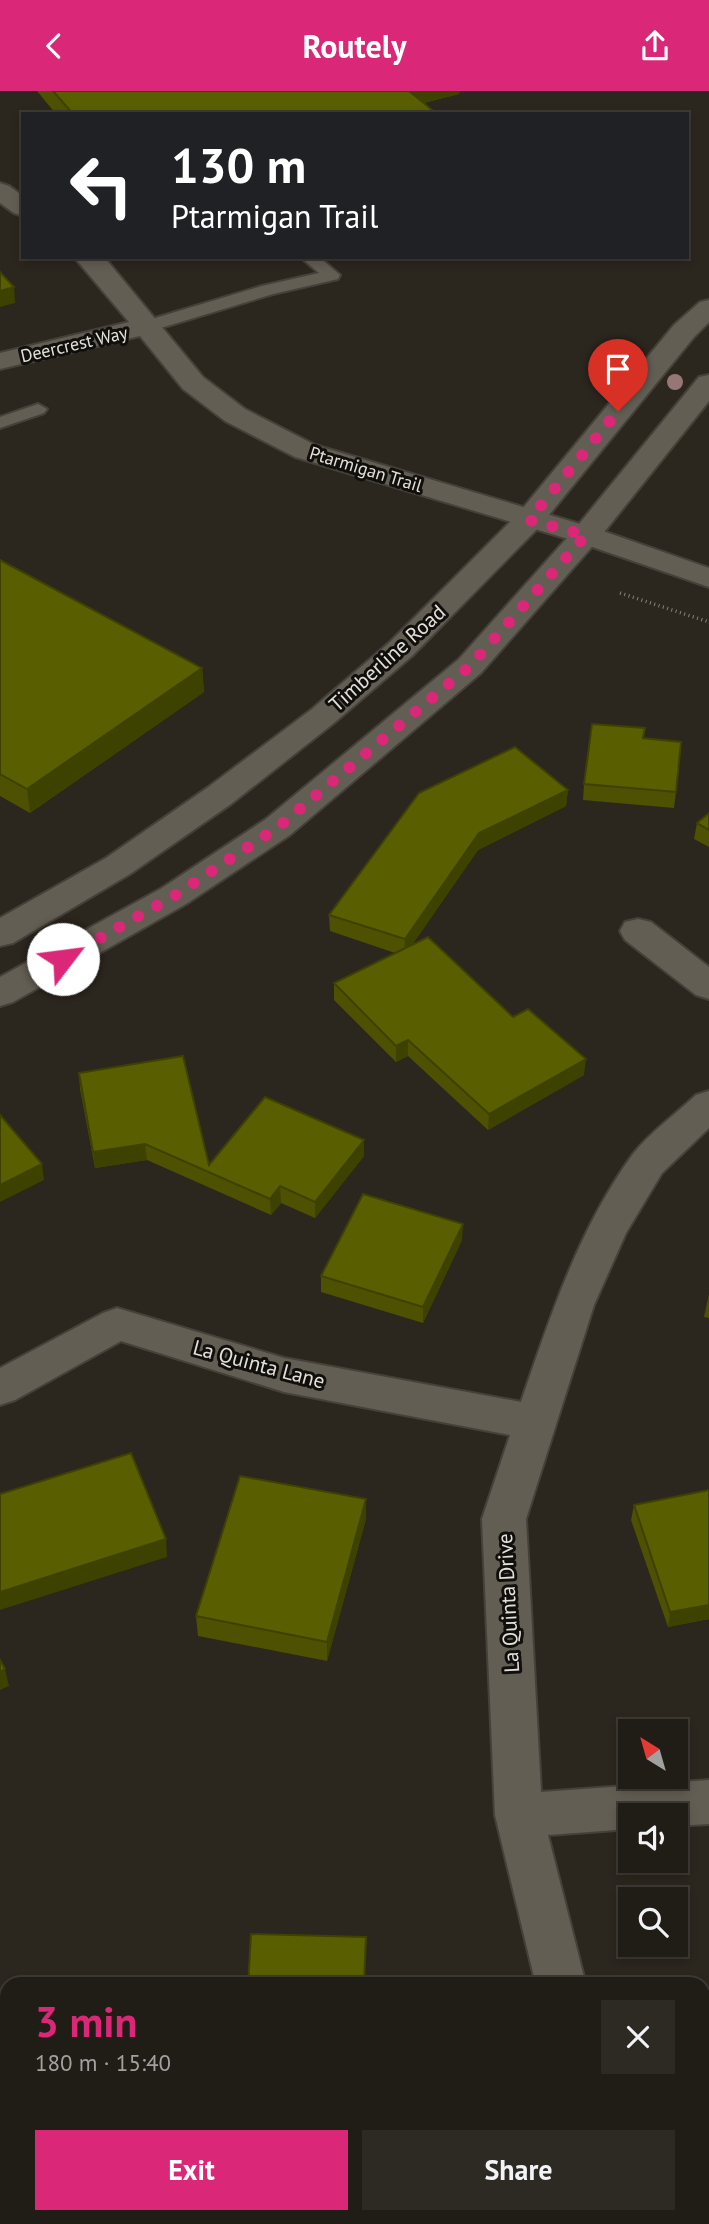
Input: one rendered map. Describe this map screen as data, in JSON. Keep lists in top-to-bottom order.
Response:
{
  "streets": {
    "street": [
      "Deercrest Way",
      "Ptarmigan Trail",
      "Timberline Road",
      "La Quinta Lane",
      "La Quinta Drive"
    ]
  },
  "crossings": [
    ["Deercrest Way", "Ptarmigan Trail"],
    ["Ptarmigan Trail", "Timberline Road"],
    ["La Quinta Lane", "La Quinta Drive"]
  ],
  "north": "top left",
  "page": {
    "header": "Routely",
    "turn": ["130 m", "Ptarmigan Trail"],
    "heading": ["3 min", "180 m · 15:40"],
    "buttons": ["Exit", "Share"]
  }
}
